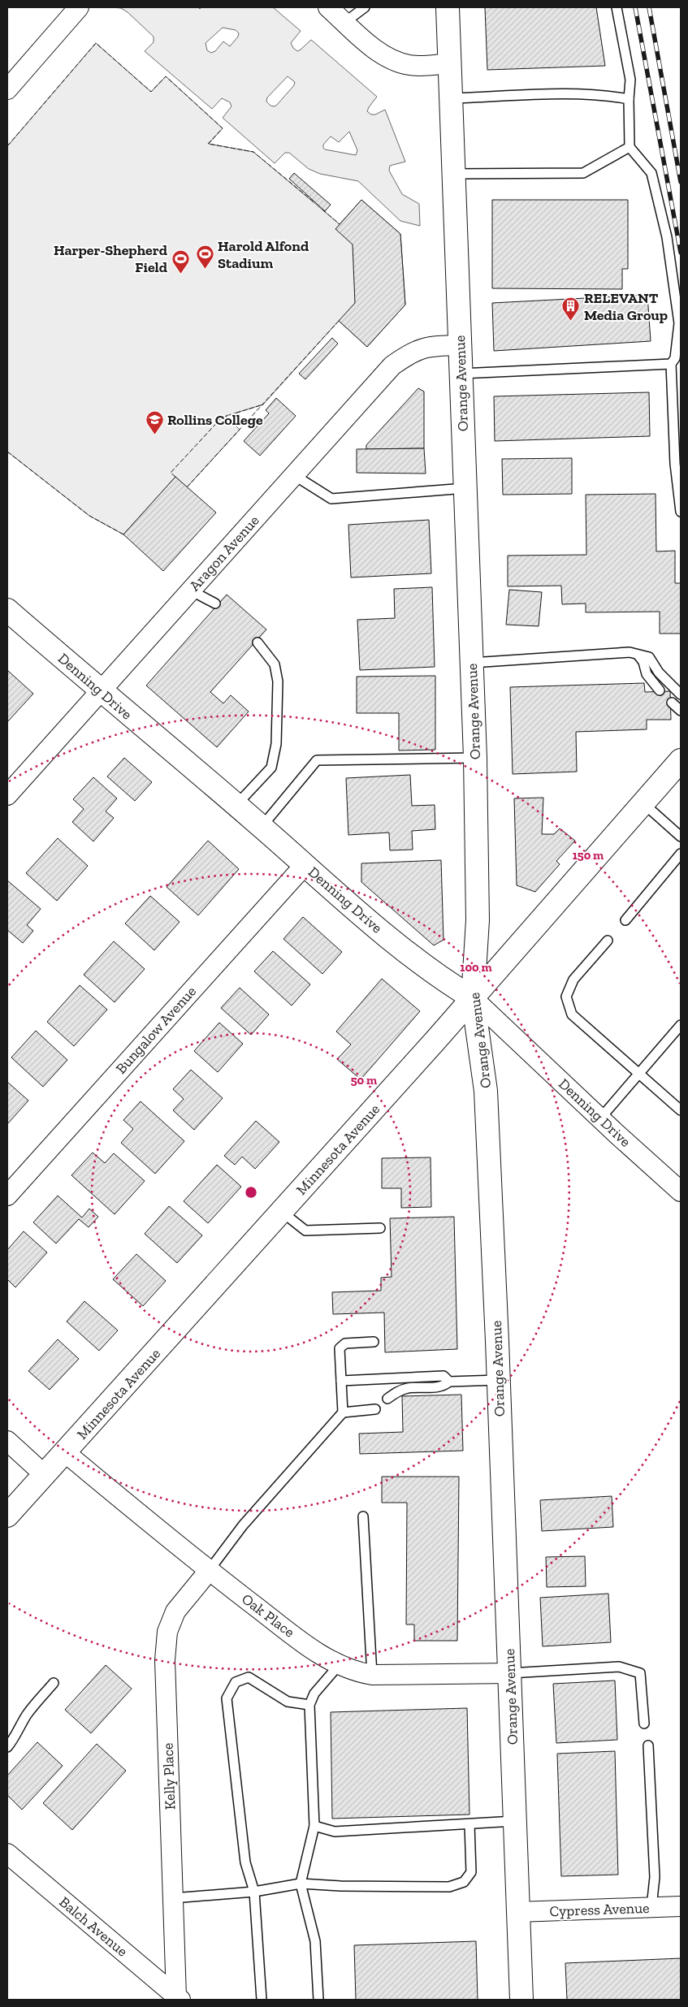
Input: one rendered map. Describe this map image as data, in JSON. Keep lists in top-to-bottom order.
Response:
{
  "streets": {
    "main road": ["Orange Avenue", "Denning Drive", "Minnesota Avenue"],
    "street": [
      "Aragon Avenue",
      "Bungalow Avenue",
      "Oak Place",
      "Kelly Place",
      "Cypress Avenue",
      "Balch Avenue"
    ]
  },
  "crossings": [
    ["Orange Avenue", "Aragon Avenue"],
    ["Orange Avenue", "Denning Drive"],
    ["Orange Avenue", "Minnesota Avenue"],
    ["Orange Avenue", "Oak Place"],
    ["Orange Avenue", "Cypress Avenue"],
    ["Aragon Avenue", "Denning Drive"],
    ["Denning Drive", "Bungalow Avenue"],
    ["Denning Drive", "Minnesota Avenue"],
    ["Minnesota Avenue", "Oak Place"],
    ["Oak Place", "Kelly Place"],
    ["Kelly Place", "Balch Avenue"]
  ],
  "places": {
    "sports": ["Harold Alfond Stadium", "Harper-Shepherd Field"],
    "building": ["RELEVANT Media Group"],
    "school or university": ["Rollins College"]
  },
  "rings": ["150 m", "100 m", "50 m"]
}
